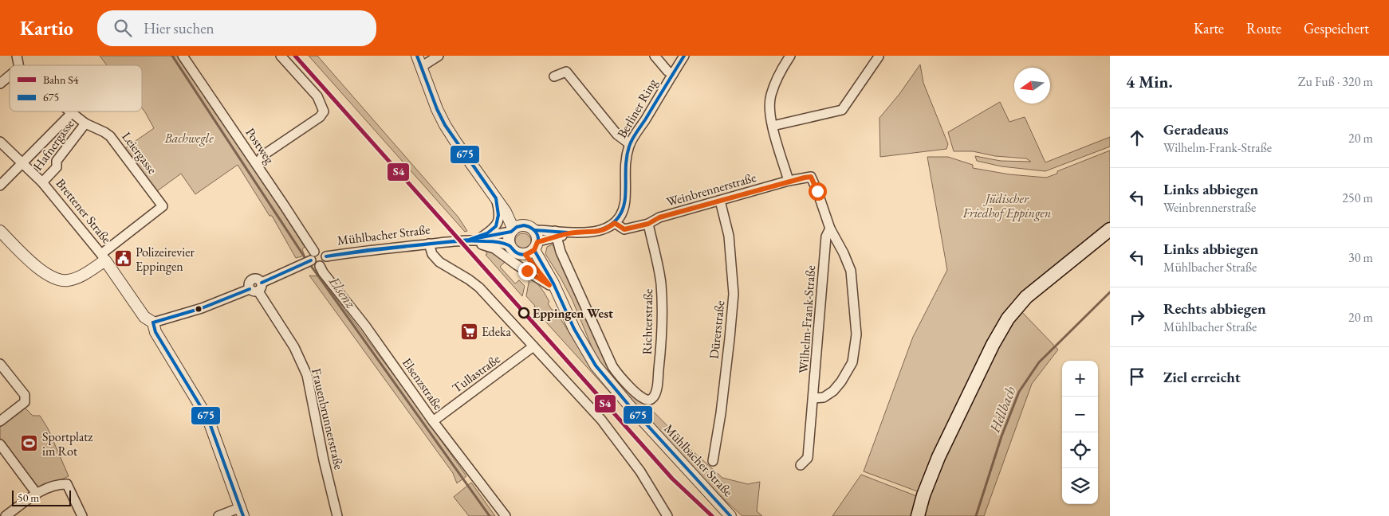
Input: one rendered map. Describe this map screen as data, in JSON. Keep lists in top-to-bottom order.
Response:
{
  "streets": {
    "street": [
      "Berliner Ring",
      "Hafnergasse",
      "Postweg",
      "Leiergasse",
      "Weinbrennerstraße",
      "Brettener Straße",
      "Mühlbacher Straße",
      "Wilhelm-Frank-Straße",
      "Richterstraße",
      "Dürerstraße",
      "Tullastraße",
      "Elsenzstraße",
      "Frauenbrunnerstraße"
    ]
  },
  "crossings": [
    ["Berliner Ring", "Weinbrennerstraße"],
    ["Hafnergasse", "Leiergasse"],
    ["Hafnergasse", "Brettener Straße"],
    ["Postweg", "Mühlbacher Straße"],
    ["Postweg", "Elsenzstraße"],
    ["Leiergasse", "Brettener Straße"],
    ["Weinbrennerstraße", "Wilhelm-Frank-Straße"],
    ["Weinbrennerstraße", "Richterstraße"],
    ["Weinbrennerstraße", "Dürerstraße"],
    ["Mühlbacher Straße", "Elsenzstraße"],
    ["Tullastraße", "Elsenzstraße"]
  ],
  "water": ["Elsenz", "Hellbach"],
  "parks": ["Bachwegle", "Jüdischer Friedhof Eppingen"],
  "places": {
    "public building": ["Polizeirevier Eppingen"],
    "other": ["Eppingen West"],
    "supermarket": ["Edeka"],
    "sports": ["Sportplatz im Rot"]
  },
  "lines": ["rail line S4", "transit line 675"],
  "legend": ["Bahn S4", "675"],
  "scale_bar": "50 m",
  "north": "left",
  "page": {
    "header": "Kartio",
    "search": "Hier suchen",
    "nav": ["Karte", "Route", "Gespeichert"],
    "heading": ["4 Min.", "Zu Fuß · 320 m"],
    "list": [
      ["Geradeaus", "Wilhelm-Frank-Straße", "20 m"],
      ["Links abbiegen", "Weinbrennerstraße", "250 m"],
      ["Links abbiegen", "Mühlbacher Straße", "30 m"],
      ["Rechts abbiegen", "Mühlbacher Straße", "20 m"],
      "Ziel erreicht"
    ],
    "map_buttons": ["+", "−"],
    "scale": "50 m"
  }
}
